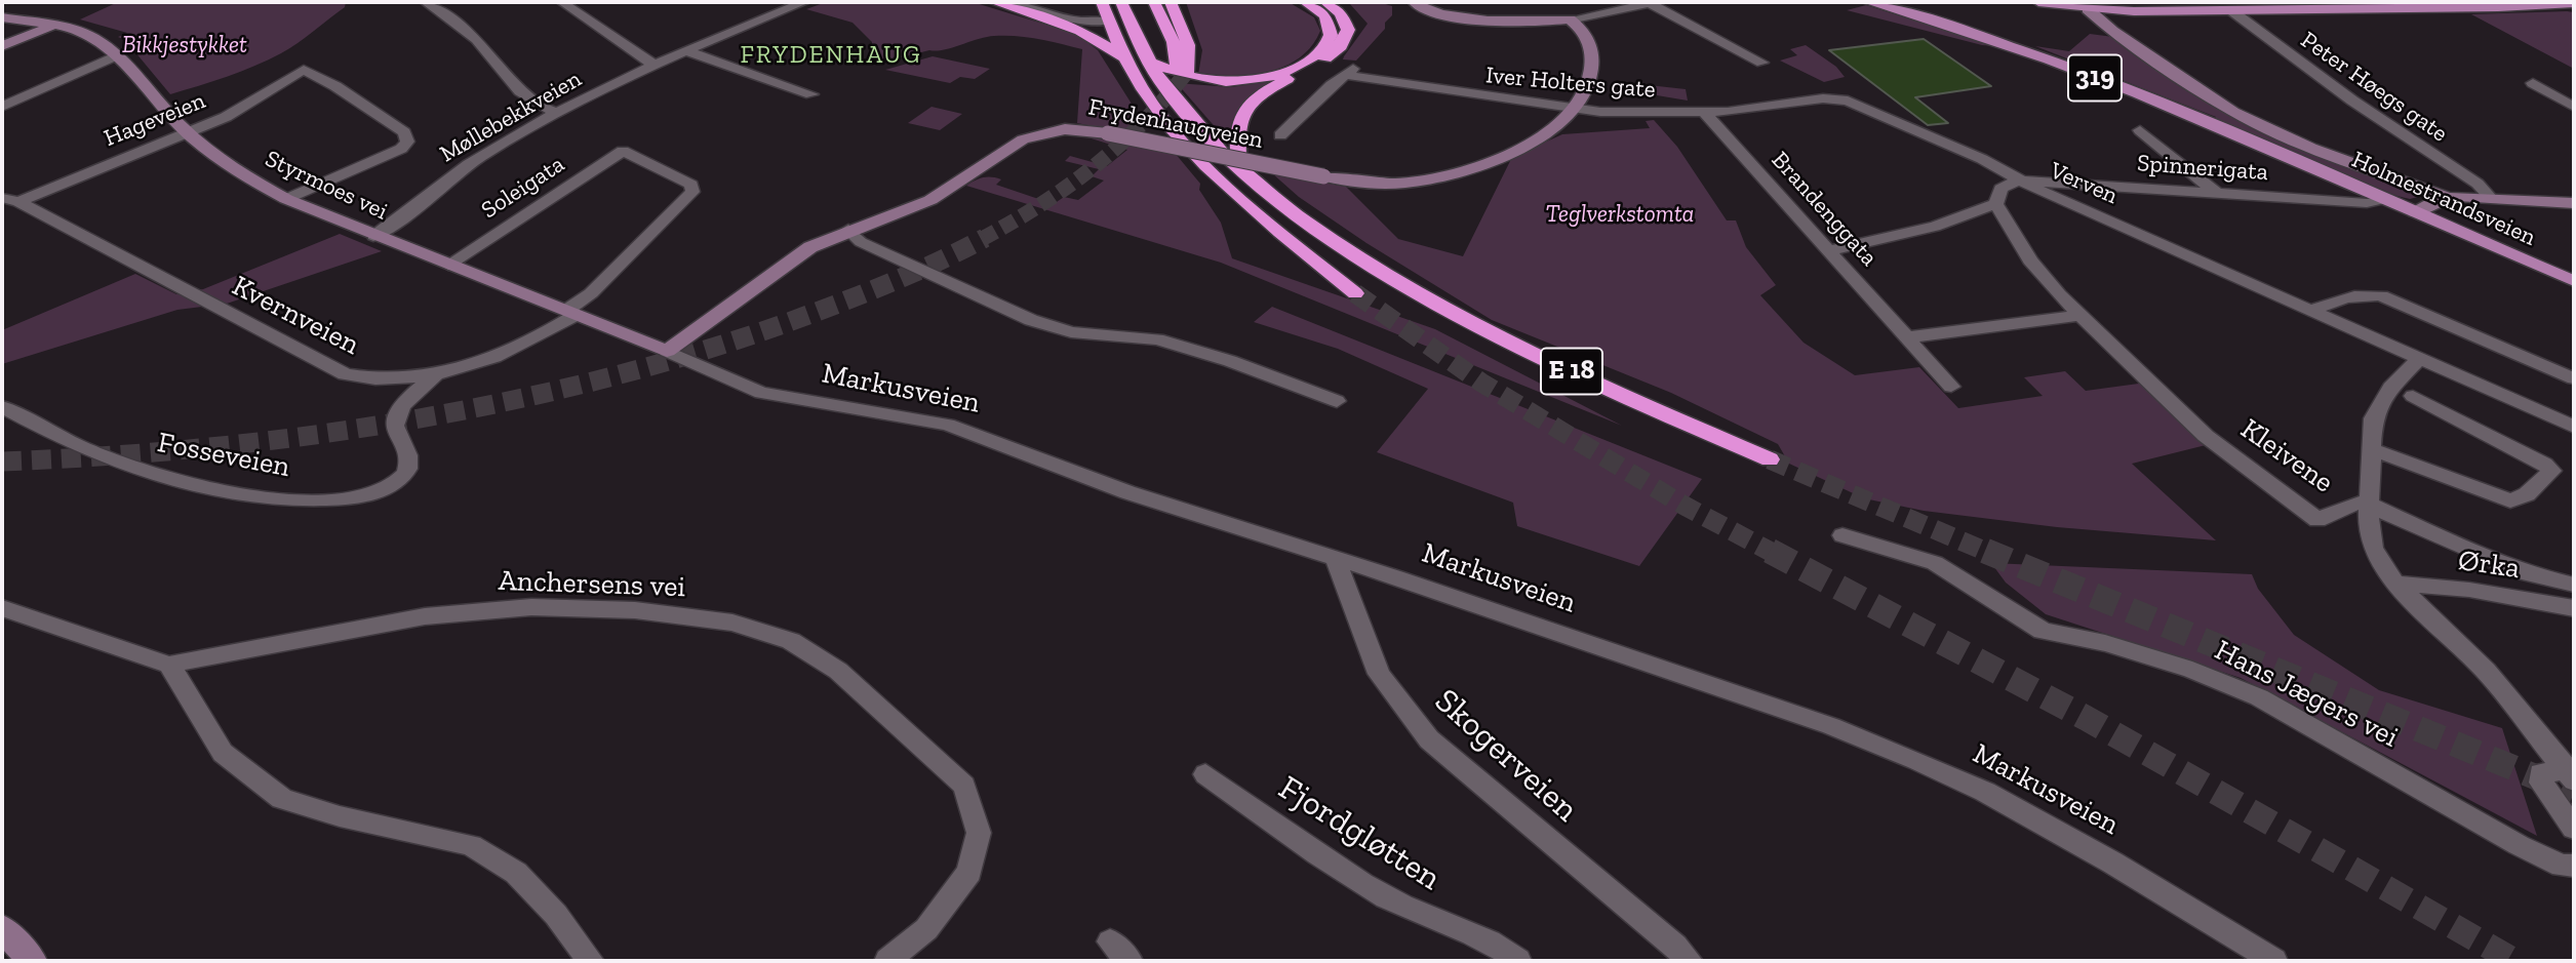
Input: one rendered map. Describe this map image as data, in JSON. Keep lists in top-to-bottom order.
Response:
{
  "streets": {
    "highway": ["E 18"],
    "main road": [
      "319",
      "Frydenhaugveien",
      "Styrmoes vei",
      "Holmestrandsveien"
    ],
    "street": [
      "Iver Holters gate",
      "Peter Høegs gate",
      "Møllebekkveien",
      "Hageveien",
      "Spinnerigata",
      "Verven",
      "Soleigata",
      "Brandenggata",
      "Kvernveien",
      "Markusveien",
      "Fosseveien",
      "Kleivene",
      "Ørka",
      "Anchersens vei",
      "Hans Jægers vei",
      "Skogerveien",
      "Fjordgløtten"
    ]
  },
  "crossings": [
    ["319", "Holmestrandsveien"],
    ["Iver Holters gate", "Frydenhaugveien"],
    ["Iver Holters gate", "Verven"],
    ["Iver Holters gate", "Brandenggata"],
    ["Møllebekkveien", "Styrmoes vei"],
    ["Hageveien", "Styrmoes vei"],
    ["Hageveien", "Kvernveien"],
    ["Frydenhaugveien", "Styrmoes vei"],
    ["Frydenhaugveien", "Markusveien"],
    ["Spinnerigata", "Verven"],
    ["Spinnerigata", "Holmestrandsveien"],
    ["Styrmoes vei", "Soleigata"],
    ["Styrmoes vei", "Kvernveien"],
    ["Styrmoes vei", "Markusveien"],
    ["Soleigata", "Kvernveien"],
    ["Kvernveien", "Fosseveien"],
    ["Markusveien", "Skogerveien"],
    ["Kleivene", "Ørka"]
  ],
  "districts": ["FRYDENHAUG"],
  "parks": ["Bikkjestykket", "Teglverkstomta"]
}
